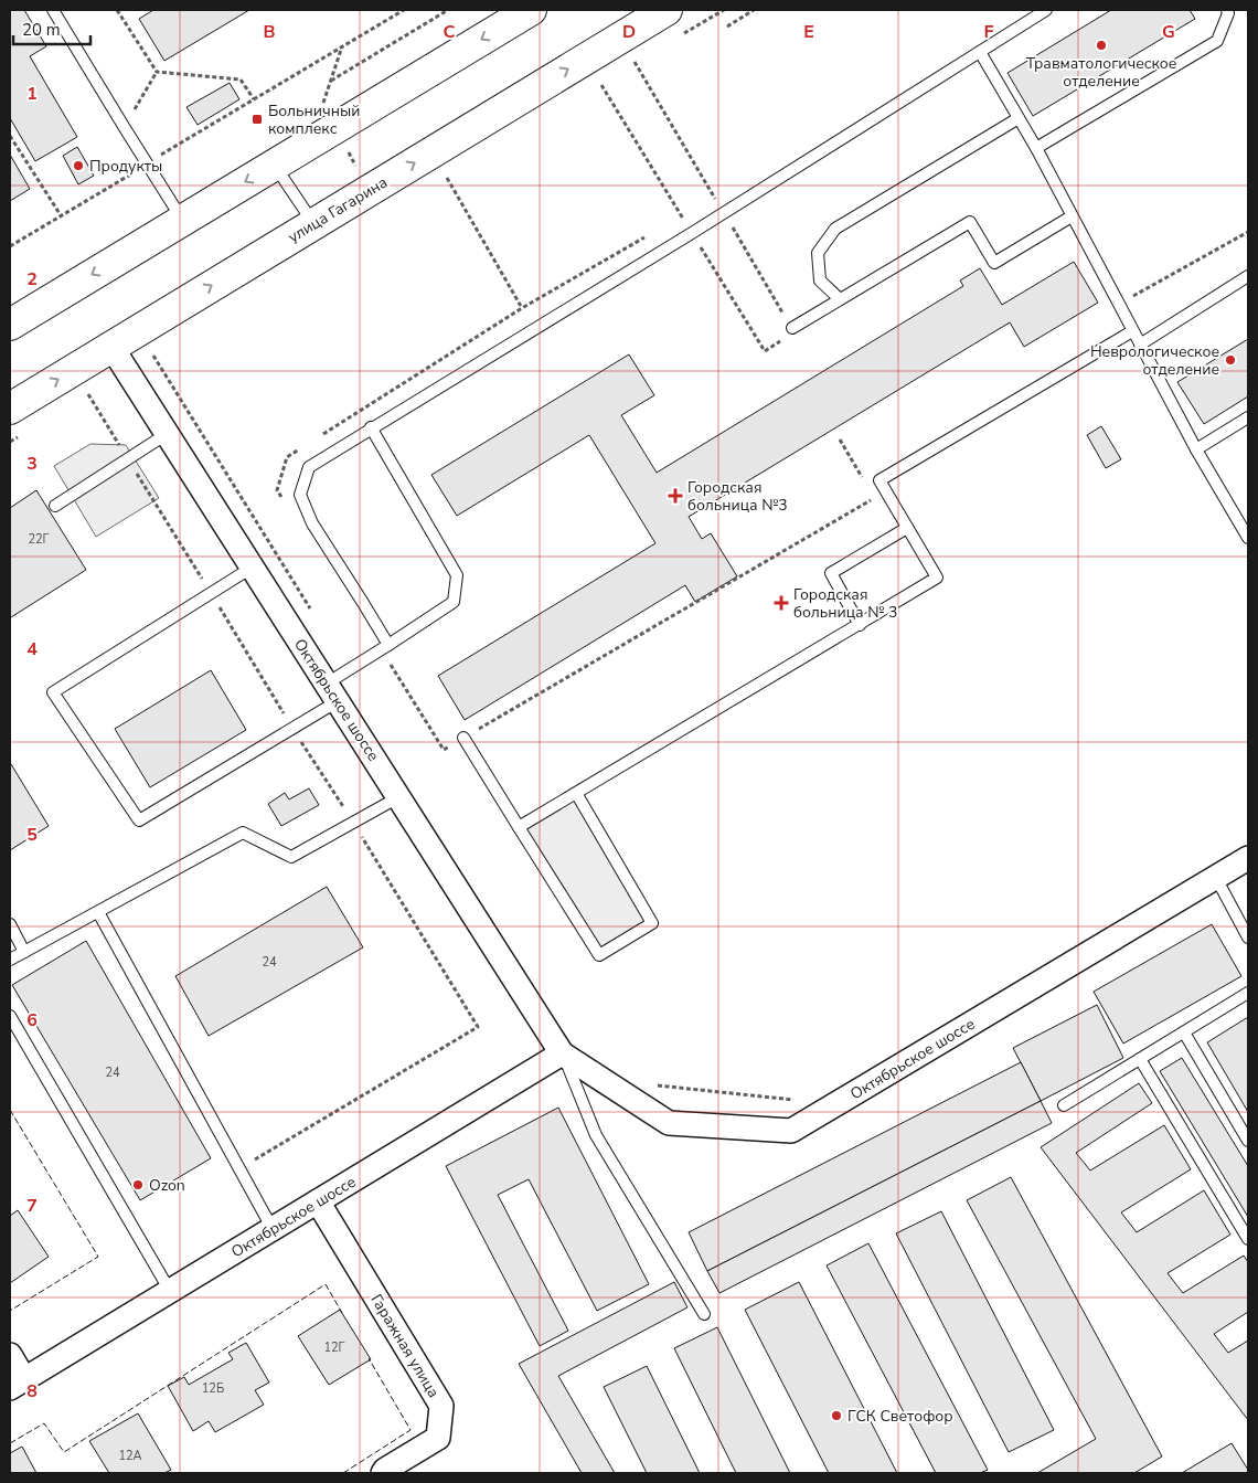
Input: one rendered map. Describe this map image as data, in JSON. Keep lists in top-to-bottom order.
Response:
{
  "streets": {
    "street": ["улица Гагарина", "Октябрьское шоссе", "Гаражная улица"]
  },
  "crossings": [
    ["улица Гагарина", "Октябрьское шоссе"],
    ["Октябрьское шоссе", "Гаражная улица"]
  ],
  "places": {
    "other": [
      "Травматологическое отделение",
      "Продукты",
      "Неврологическое отделение",
      "Ozon",
      "ГСК Светофор"
    ],
    "transit": ["Больничный комплекс"],
    "health": ["Городская больница №3", "Городская больница № 3"]
  },
  "house_numbers": [
    "22Г",
    "24",
    "24",
    "12Г",
    "12Б",
    "12А"
  ],
  "scale_bar": "20 m",
  "grid": {
    "columns": [
      "B",
      "C",
      "D",
      "E",
      "F",
      "G"
    ],
    "rows": [
      "1",
      "2",
      "3",
      "4",
      "5",
      "6",
      "7",
      "8"
    ]
  }
}
